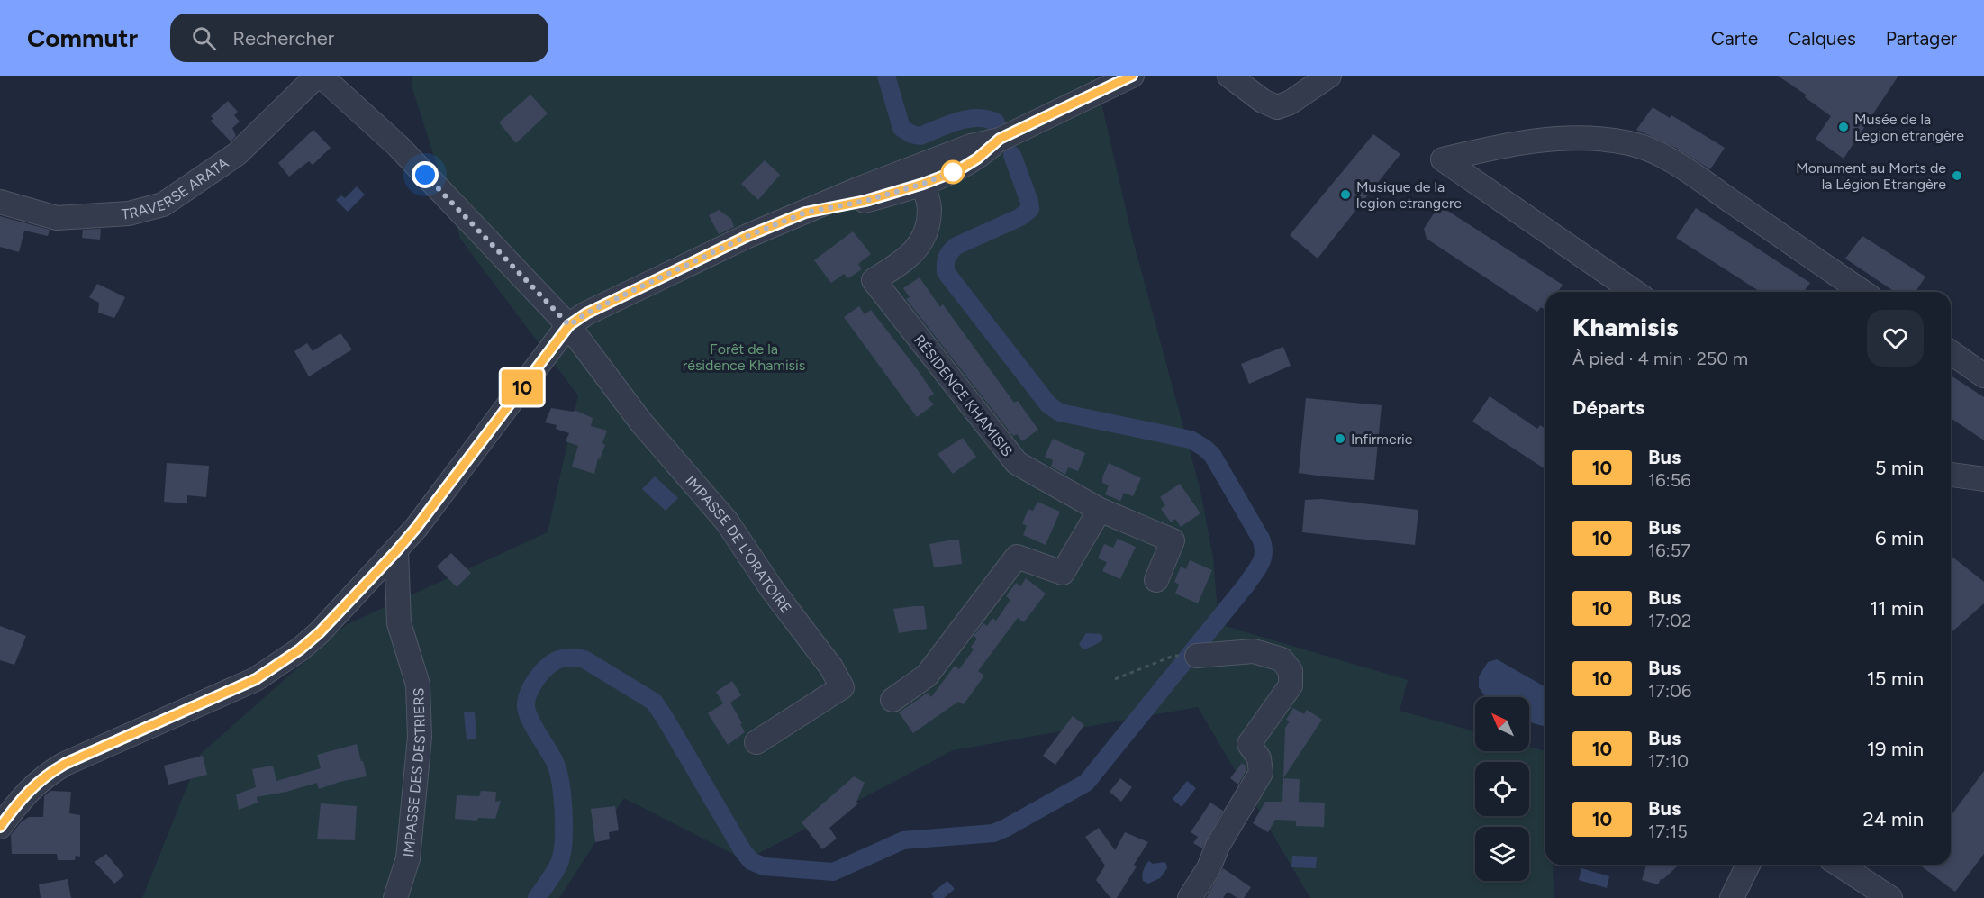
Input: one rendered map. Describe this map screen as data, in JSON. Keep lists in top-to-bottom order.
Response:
{
  "streets": {
    "street": [
      "TRAVERSE ARATA",
      "RÉSIDENCE KHAMISIS",
      "IMPASSE DE L'ORATOIRE",
      "IMPASSE DES DESTRIERS"
    ]
  },
  "parks": ["Forêt de la résidence Khamisis"],
  "places": [
    "Musée de la Legion etrangère",
    "Monument au Morts de la Légion Etrangère",
    "Musique de la legion etrangere",
    "Infirmerie"
  ],
  "lines": ["bus line 10"],
  "north": "top left",
  "page": {
    "header": "Commutr",
    "search": "Rechercher",
    "nav": ["Carte", "Calques", "Partager"],
    "on_map": "10",
    "heading": [
      ["Khamisis", "À pied · 4 min · 250 m"],
      "Départs"
    ],
    "list": [
      {
        "mark": "10",
        "name": "Bus",
        "note": "16:56",
        "value": "5 min"
      },
      {
        "mark": "10",
        "name": "Bus",
        "note": "16:57",
        "value": "6 min"
      },
      {
        "mark": "10",
        "name": "Bus",
        "note": "17:02",
        "value": "11 min"
      },
      {
        "mark": "10",
        "name": "Bus",
        "note": "17:06",
        "value": "15 min"
      },
      {
        "mark": "10",
        "name": "Bus",
        "note": "17:10",
        "value": "19 min"
      },
      {
        "mark": "10",
        "name": "Bus",
        "note": "17:15",
        "value": "24 min"
      }
    ]
  }
}
